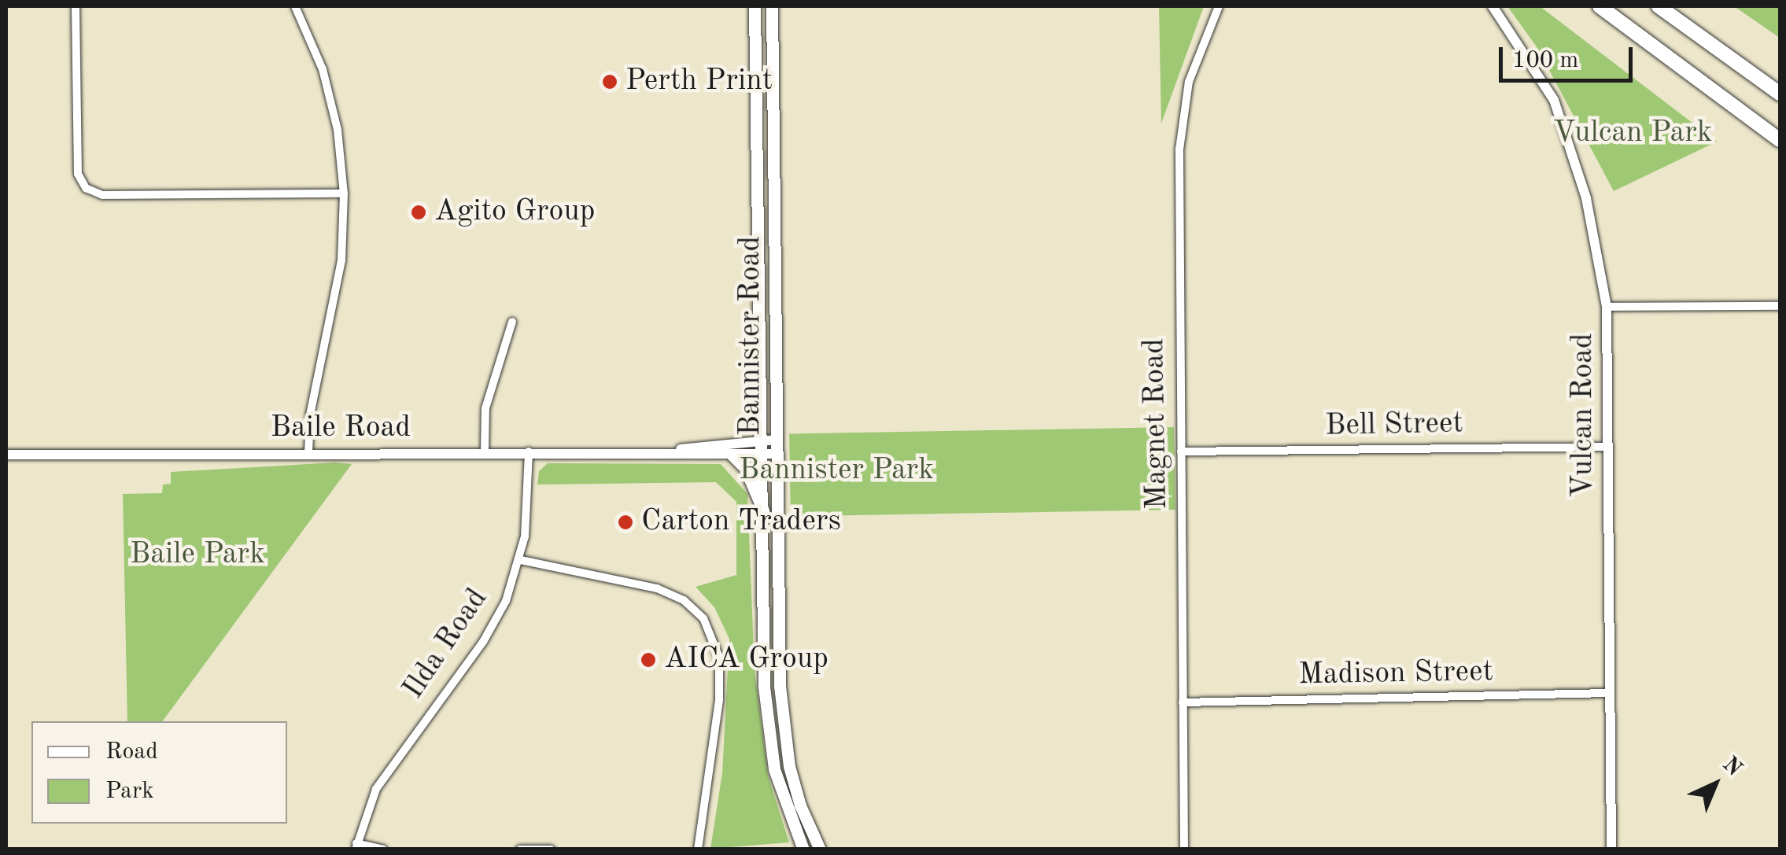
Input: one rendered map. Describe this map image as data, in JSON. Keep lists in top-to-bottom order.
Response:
{
  "streets": {
    "main road": ["Bannister Road"],
    "street": [
      "Vulcan Road",
      "Magnet Road",
      "Bell Street",
      "Baile Road",
      "Ilda Road",
      "Madison Street"
    ]
  },
  "crossings": [
    ["Bannister Road", "Baile Road"],
    ["Vulcan Road", "Bell Street"],
    ["Vulcan Road", "Madison Street"],
    ["Magnet Road", "Bell Street"],
    ["Magnet Road", "Madison Street"],
    ["Baile Road", "Ilda Road"]
  ],
  "parks": ["Vulcan Park", "Bannister Park", "Baile Park"],
  "places": [
    "Perth Print",
    "Agito Group",
    "Carton Traders",
    "AICA Group"
  ],
  "legend": ["Road", "Park"],
  "scale_bar": "100 m",
  "north": "top right"
}
